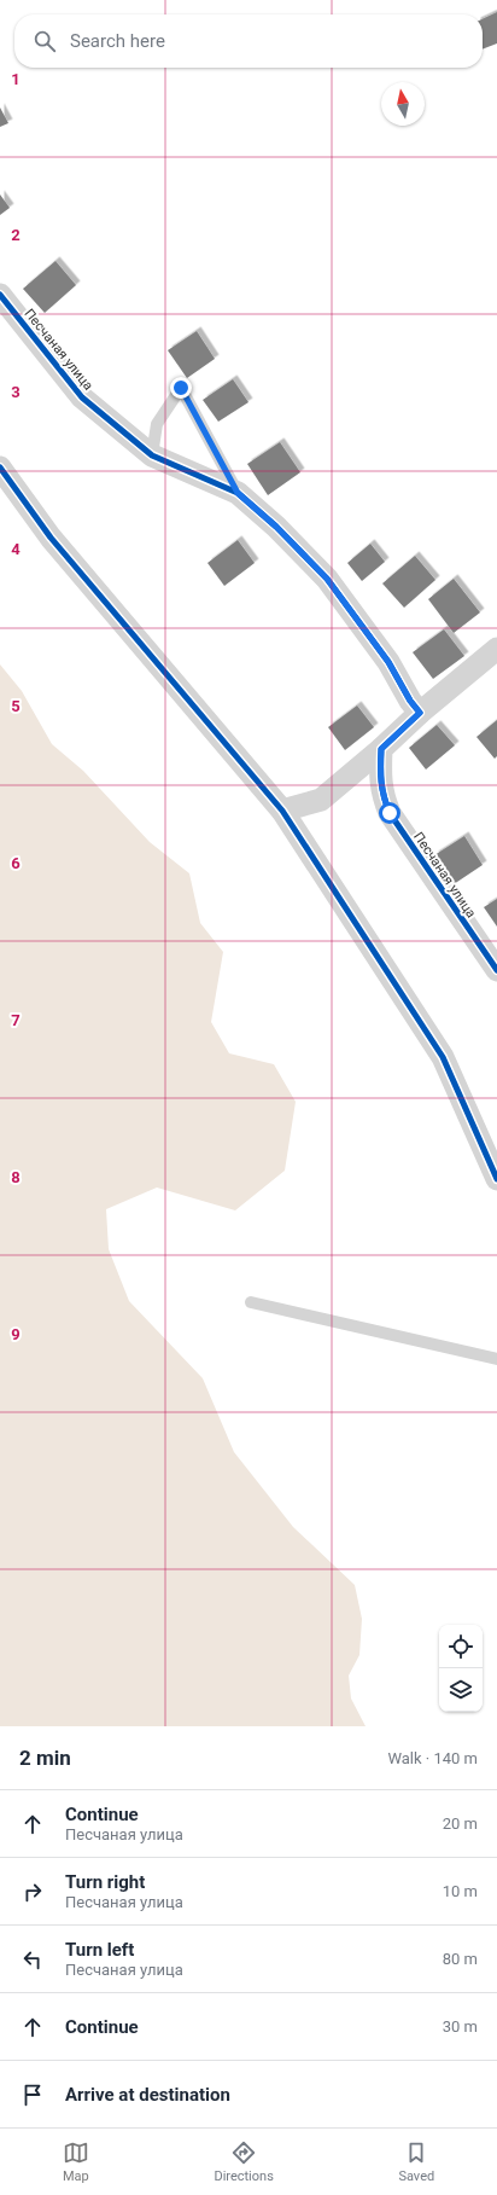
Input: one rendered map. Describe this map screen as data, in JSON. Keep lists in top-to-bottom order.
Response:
{
  "streets": {
    "street": ["Песчаная улица"]
  },
  "north": "top",
  "page": {
    "search": "Search here",
    "heading": ["2 min", "Walk · 140 m"],
    "list": [
      ["Continue", "Песчаная улица", "20 m"],
      ["Turn right", "Песчаная улица", "10 m"],
      ["Turn left", "Песчаная улица", "80 m"],
      ["Continue", "30 m"],
      "Arrive at destination"
    ],
    "nav": ["Map", "Directions", "Saved"]
  },
  "grid": {
    "rows": [
      "1",
      "2",
      "3",
      "4",
      "5",
      "6",
      "7",
      "8",
      "9"
    ]
  }
}
